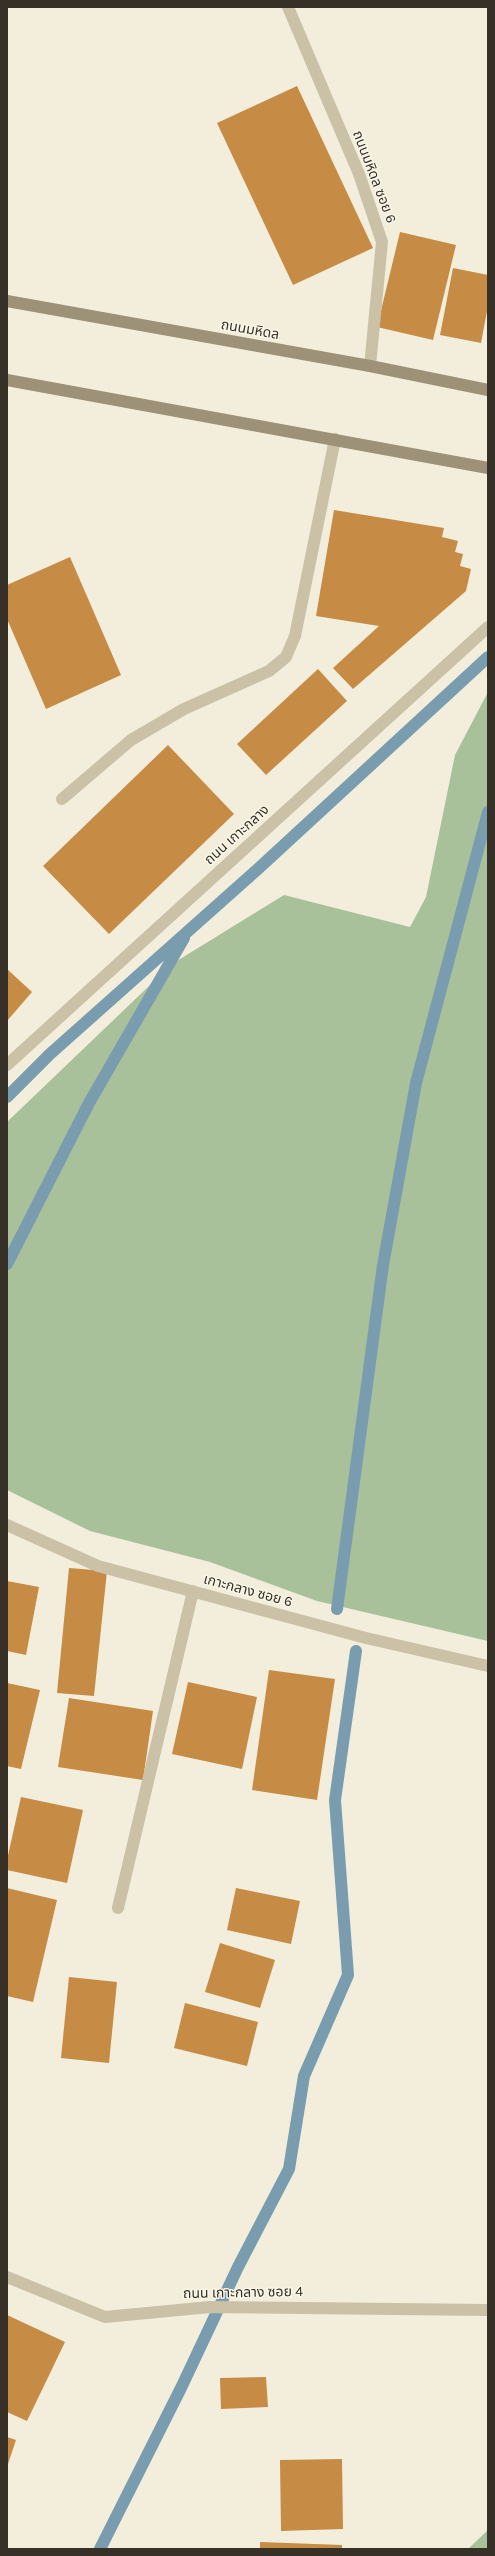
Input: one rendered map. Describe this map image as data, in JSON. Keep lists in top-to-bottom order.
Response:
{
  "streets": {
    "main road": ["ถนนมหิดล"],
    "street": [
      "ถนนมหิดล ซอย 6",
      "ถนน เกาะกลาง",
      "เกาะกลาง ซอย 6",
      "ถนน เกาะกลาง ซอย 4"
    ]
  },
  "crossings": [
    ["ถนนมหิดล ซอย 6", "ถนนมหิดล"]
  ]
}
